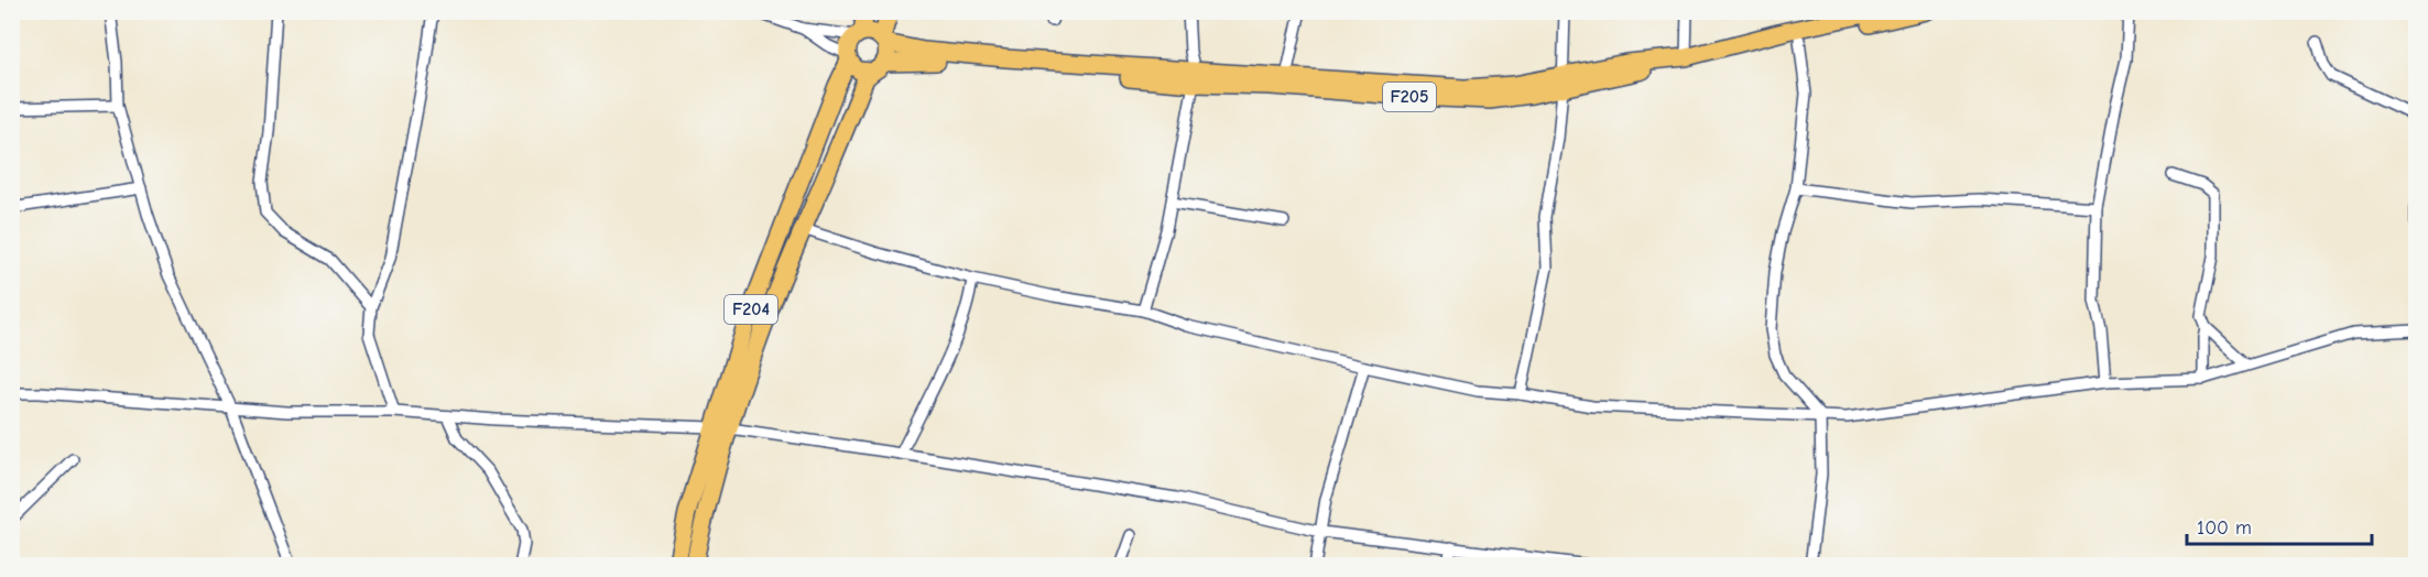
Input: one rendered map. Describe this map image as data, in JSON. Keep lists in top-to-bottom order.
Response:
{
  "streets": {
    "main road": ["F205", "F204"]
  },
  "crossings": [
    ["F205", "F204"]
  ],
  "scale_bar": "100 m"
}
